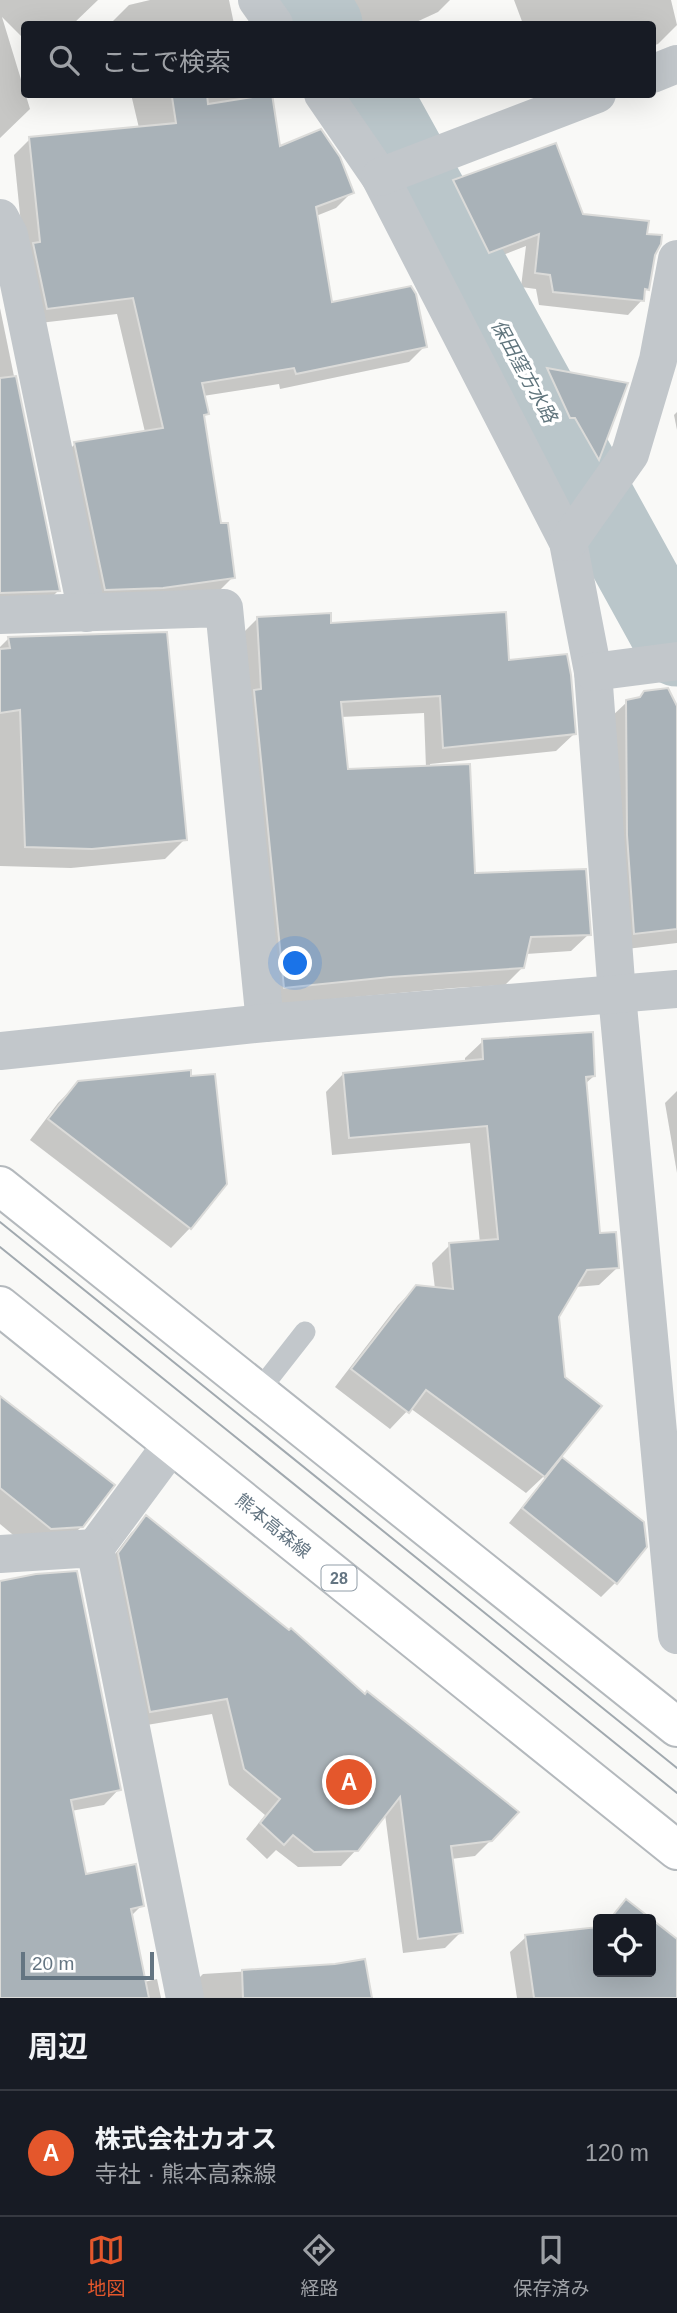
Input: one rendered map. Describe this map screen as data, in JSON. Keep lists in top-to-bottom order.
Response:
{
  "streets": {
    "main road": ["熊本高森線", "28"]
  },
  "water": ["保田窪方水路"],
  "scale_bar": "20 m",
  "page": {
    "search": "ここで検索",
    "pins": "A",
    "scale": "20 m",
    "heading": "周辺",
    "list": [
      {
        "mark": "A",
        "name": "株式会社カオス",
        "note": "寺社 · 熊本高森線",
        "value": "120 m"
      }
    ],
    "nav": ["地図", "経路", "保存済み"]
  }
}
